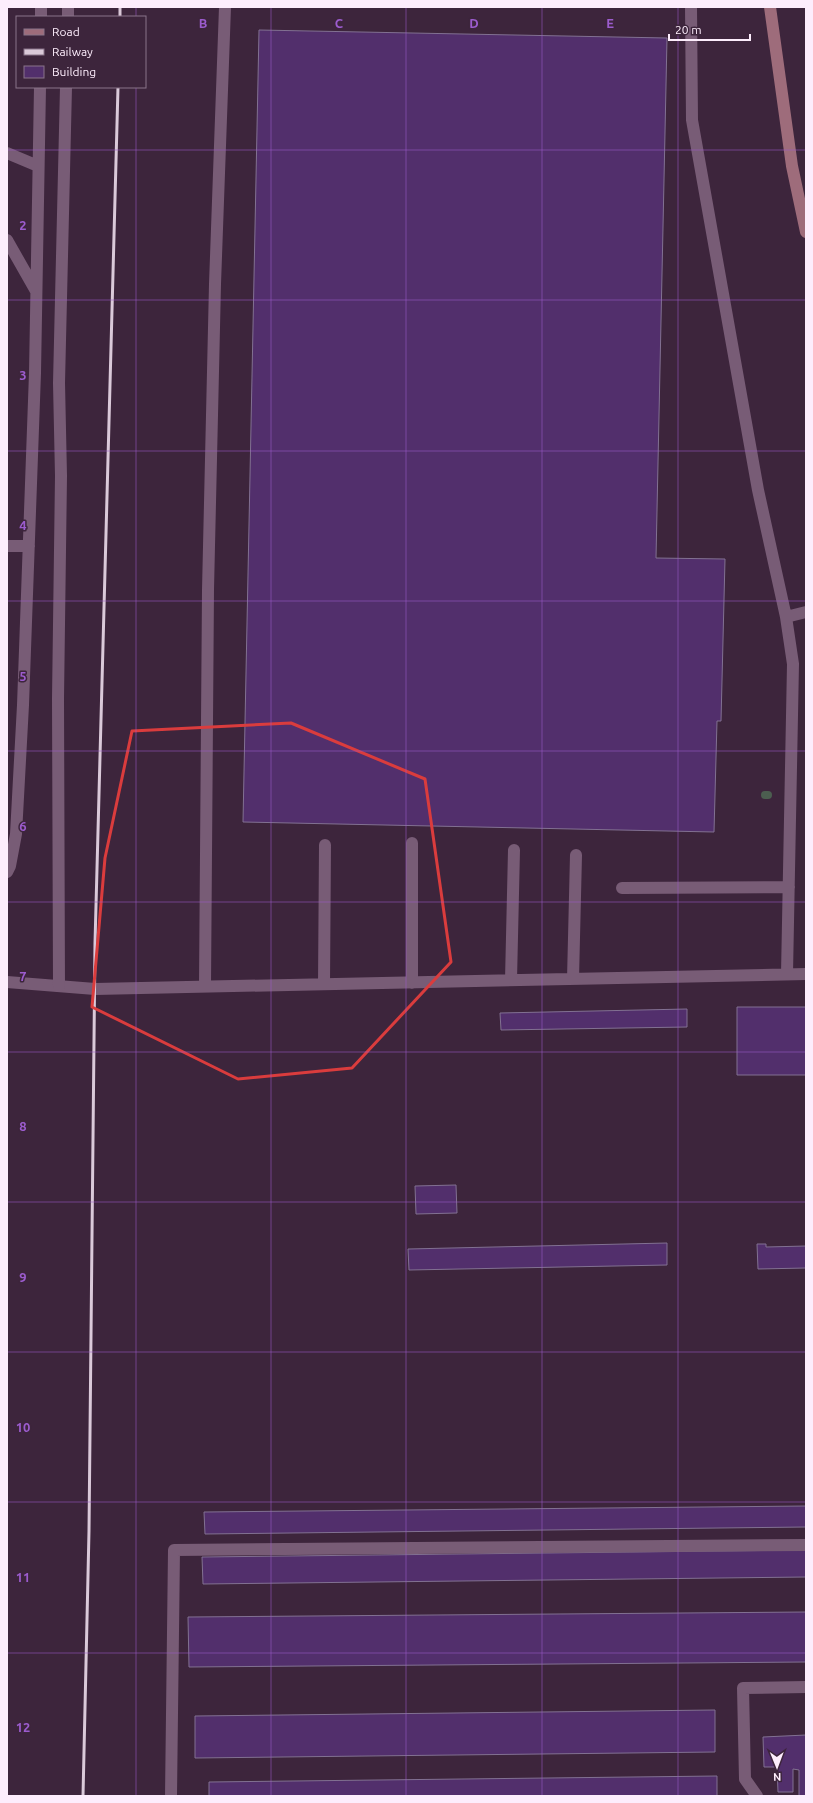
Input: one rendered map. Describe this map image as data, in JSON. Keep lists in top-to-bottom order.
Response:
{
  "legend": ["Road", "Railway", "Building"],
  "scale_bar": "20 m",
  "north": "bottom",
  "grid": {
    "columns": [
      "B",
      "C",
      "D",
      "E"
    ],
    "rows": [
      "2",
      "3",
      "4",
      "5",
      "6",
      "7",
      "8",
      "9",
      "10",
      "11",
      "12"
    ]
  }
}
